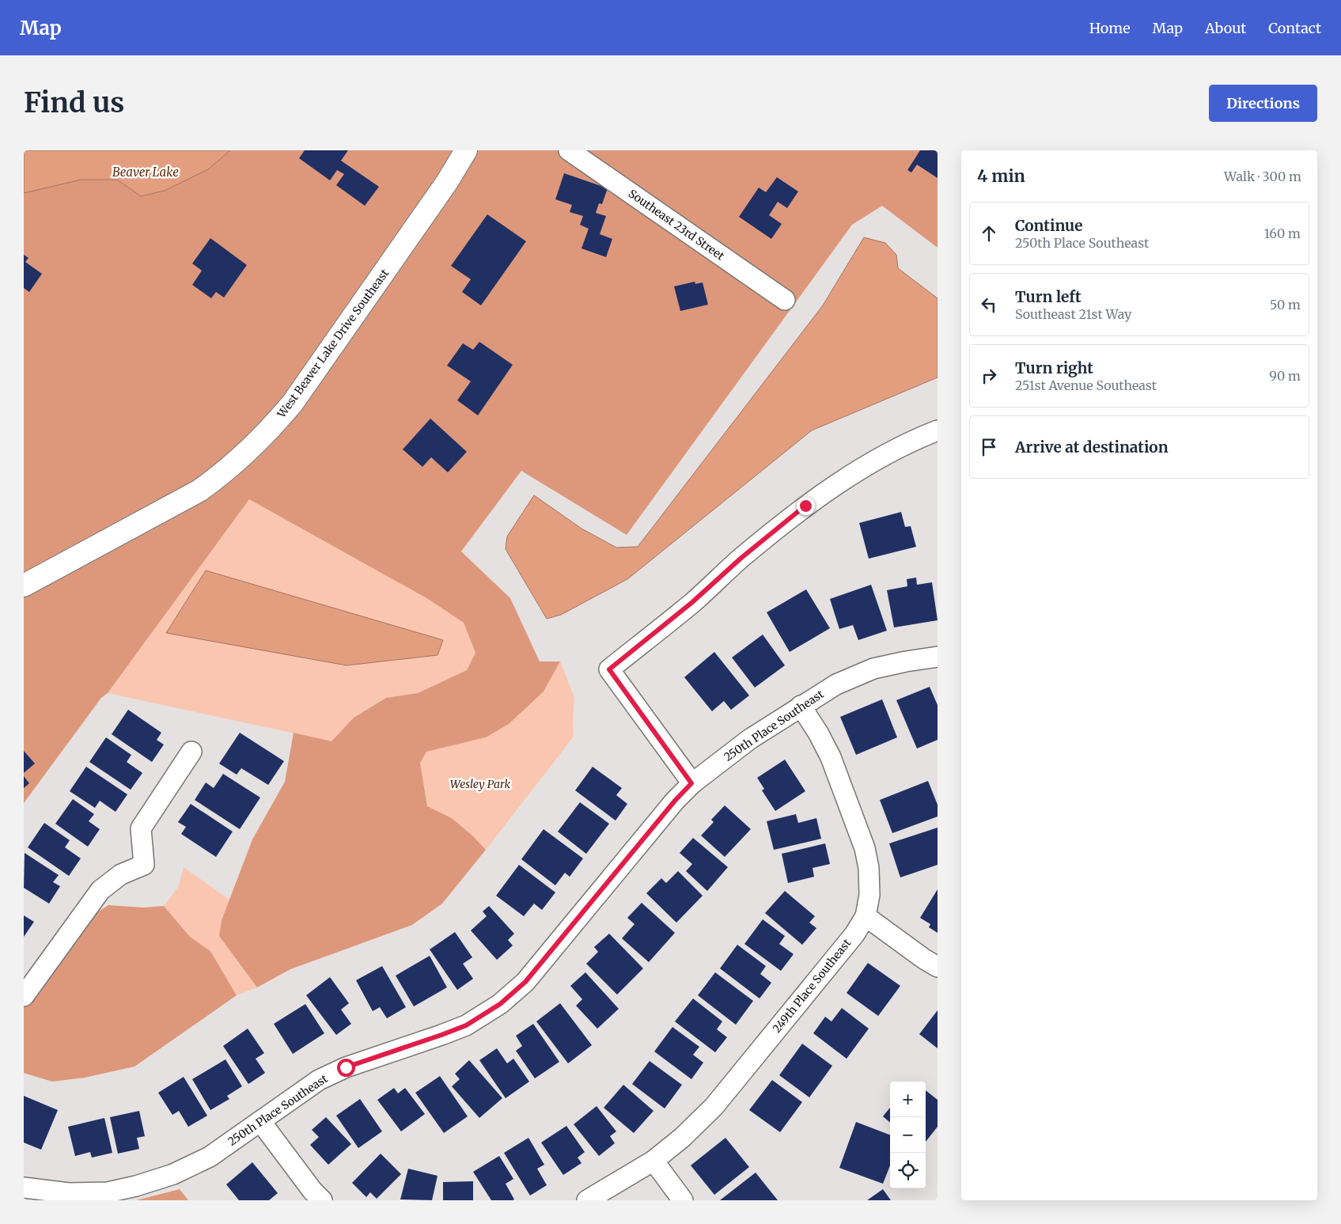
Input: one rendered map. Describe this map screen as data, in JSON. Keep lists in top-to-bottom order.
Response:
{
  "streets": {
    "street": [
      "Southeast 23rd Street",
      "West Beaver Lake Drive Southeast",
      "250th Place Southeast",
      "249th Place Southeast"
    ]
  },
  "crossings": [
    ["250th Place Southeast", "249th Place Southeast"]
  ],
  "water": ["Beaver Lake"],
  "parks": ["Wesley Park"],
  "page": {
    "header": "Map",
    "nav": [
      "Home",
      "Map",
      "About",
      "Contact"
    ],
    "buttons": "Directions",
    "title": "Find us",
    "heading": ["4 min", "Walk · 300 m"],
    "list": [
      ["Continue", "250th Place Southeast", "160 m"],
      ["Turn left", "Southeast 21st Way", "50 m"],
      ["Turn right", "251st Avenue Southeast", "90 m"],
      "Arrive at destination"
    ],
    "map_buttons": ["+", "−"]
  }
}
